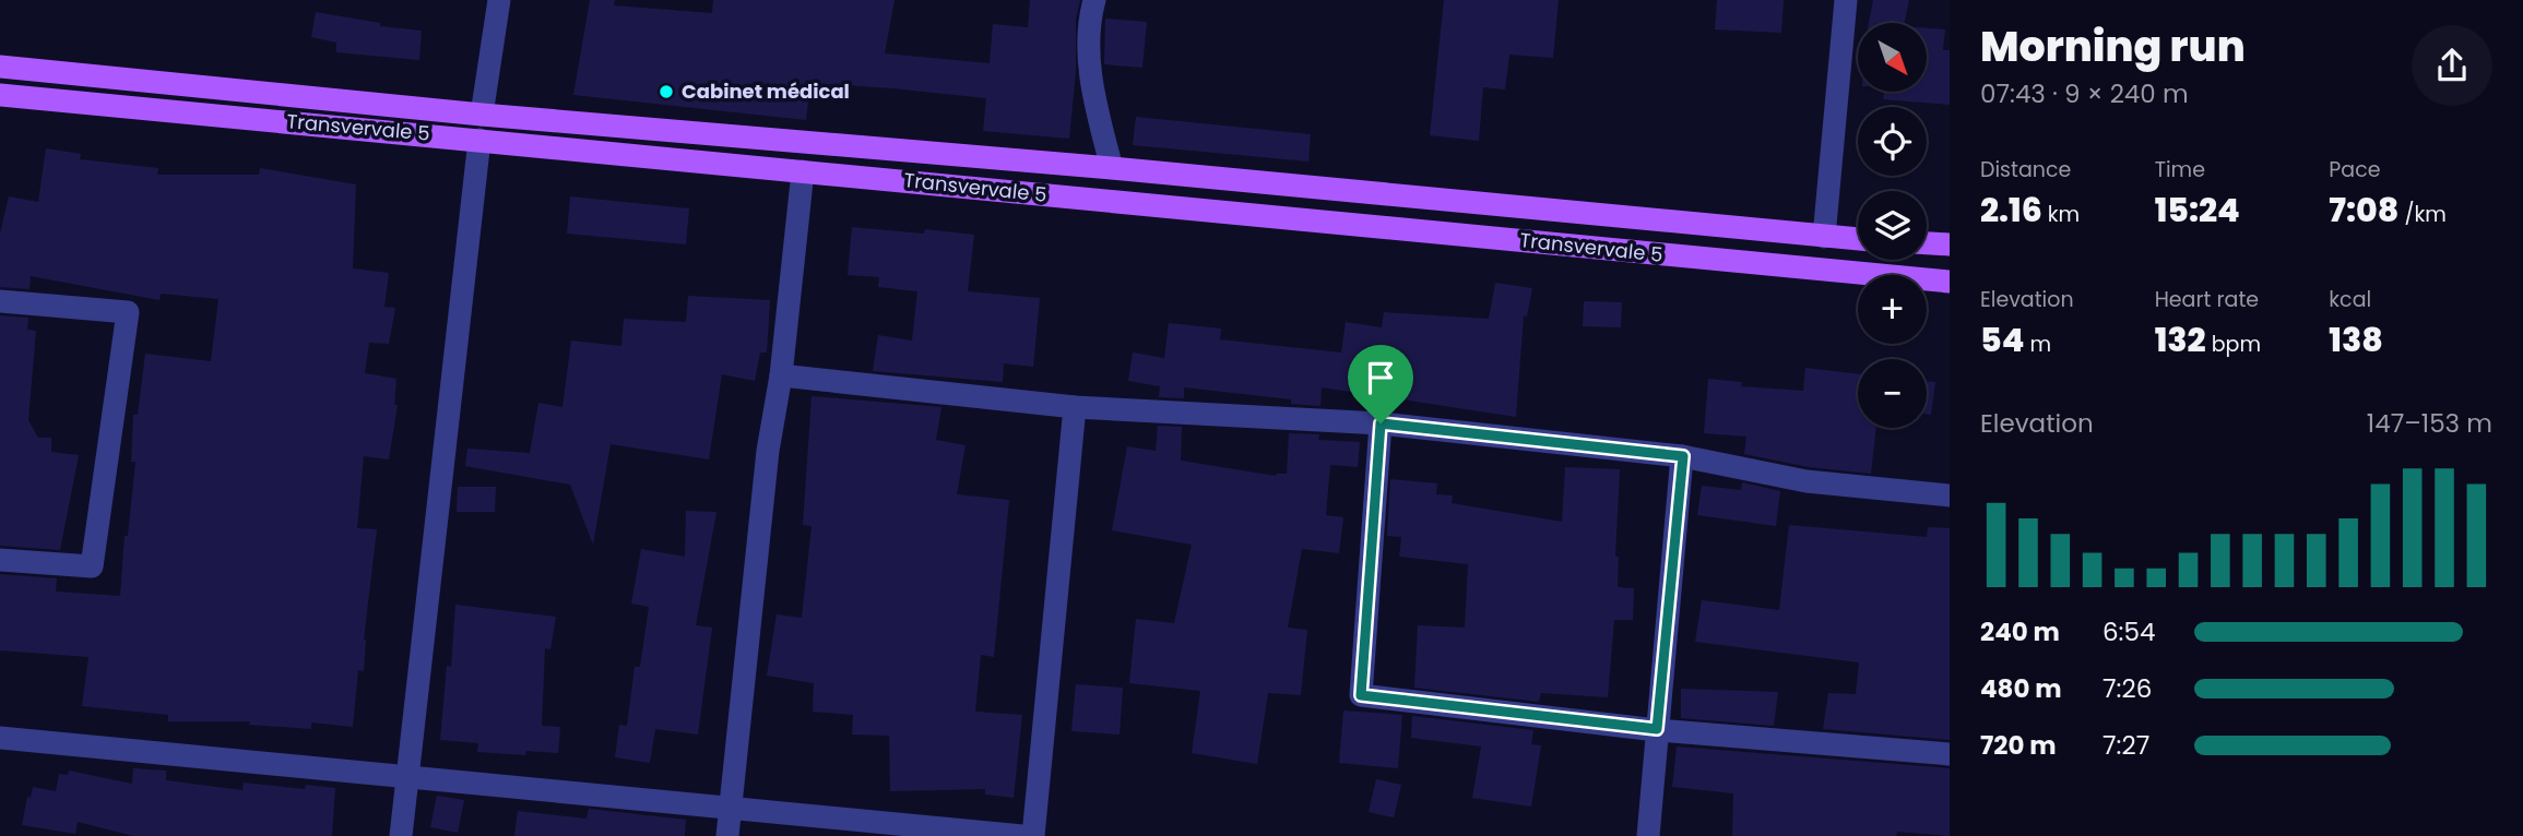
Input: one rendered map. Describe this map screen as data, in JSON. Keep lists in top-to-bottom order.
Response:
{
  "streets": {
    "main road": ["Transvervale 5"]
  },
  "places": ["Cabinet médical"],
  "north": "bottom right",
  "page": {
    "heading": ["Morning run", "07:43 · 9 × 240 m"],
    "map_buttons": ["+", "−"],
    "stats": [
      ["Distance", "2.16 km"],
      ["Time", "15:24"],
      ["Pace", "7:08 /km"],
      ["Elevation", "54 m"],
      ["Heart rate", "132 bpm"],
      ["kcal", "138"]
    ],
    "chart": ["Elevation", "147–153 m"],
    "list": [
      {
        "name": "240 m",
        "note": "6:54"
      },
      {
        "name": "480 m",
        "note": "7:26"
      },
      {
        "name": "720 m",
        "note": "7:27"
      }
    ]
  }
}
